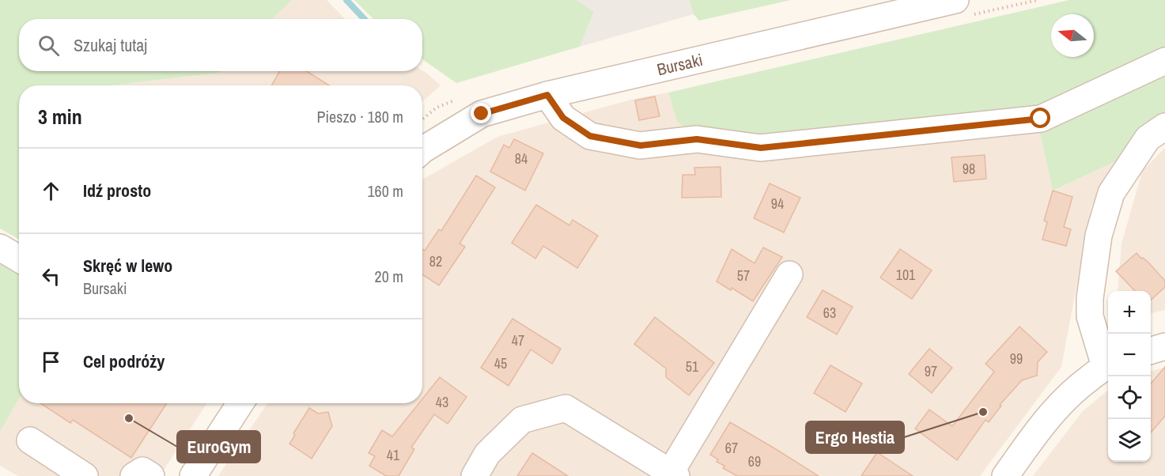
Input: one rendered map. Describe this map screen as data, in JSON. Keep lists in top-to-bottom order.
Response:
{
  "streets": {
    "street": ["Bursaki"]
  },
  "places": ["Ergo Hestia", "EuroGym"],
  "house_numbers": [
    "84",
    "98",
    "94",
    "82",
    "101",
    "57",
    "63",
    "47",
    "99",
    "45",
    "51",
    "97",
    "43",
    "67",
    "41",
    "69"
  ],
  "north": "left",
  "page": {
    "search": "Szukaj tutaj",
    "heading": ["3 min", "Pieszo · 180 m"],
    "list": [
      ["Idź prosto", "160 m"],
      ["Skręć w lewo", "Bursaki", "20 m"],
      "Cel podróży"
    ],
    "map_buttons": ["+", "−"]
  }
}
